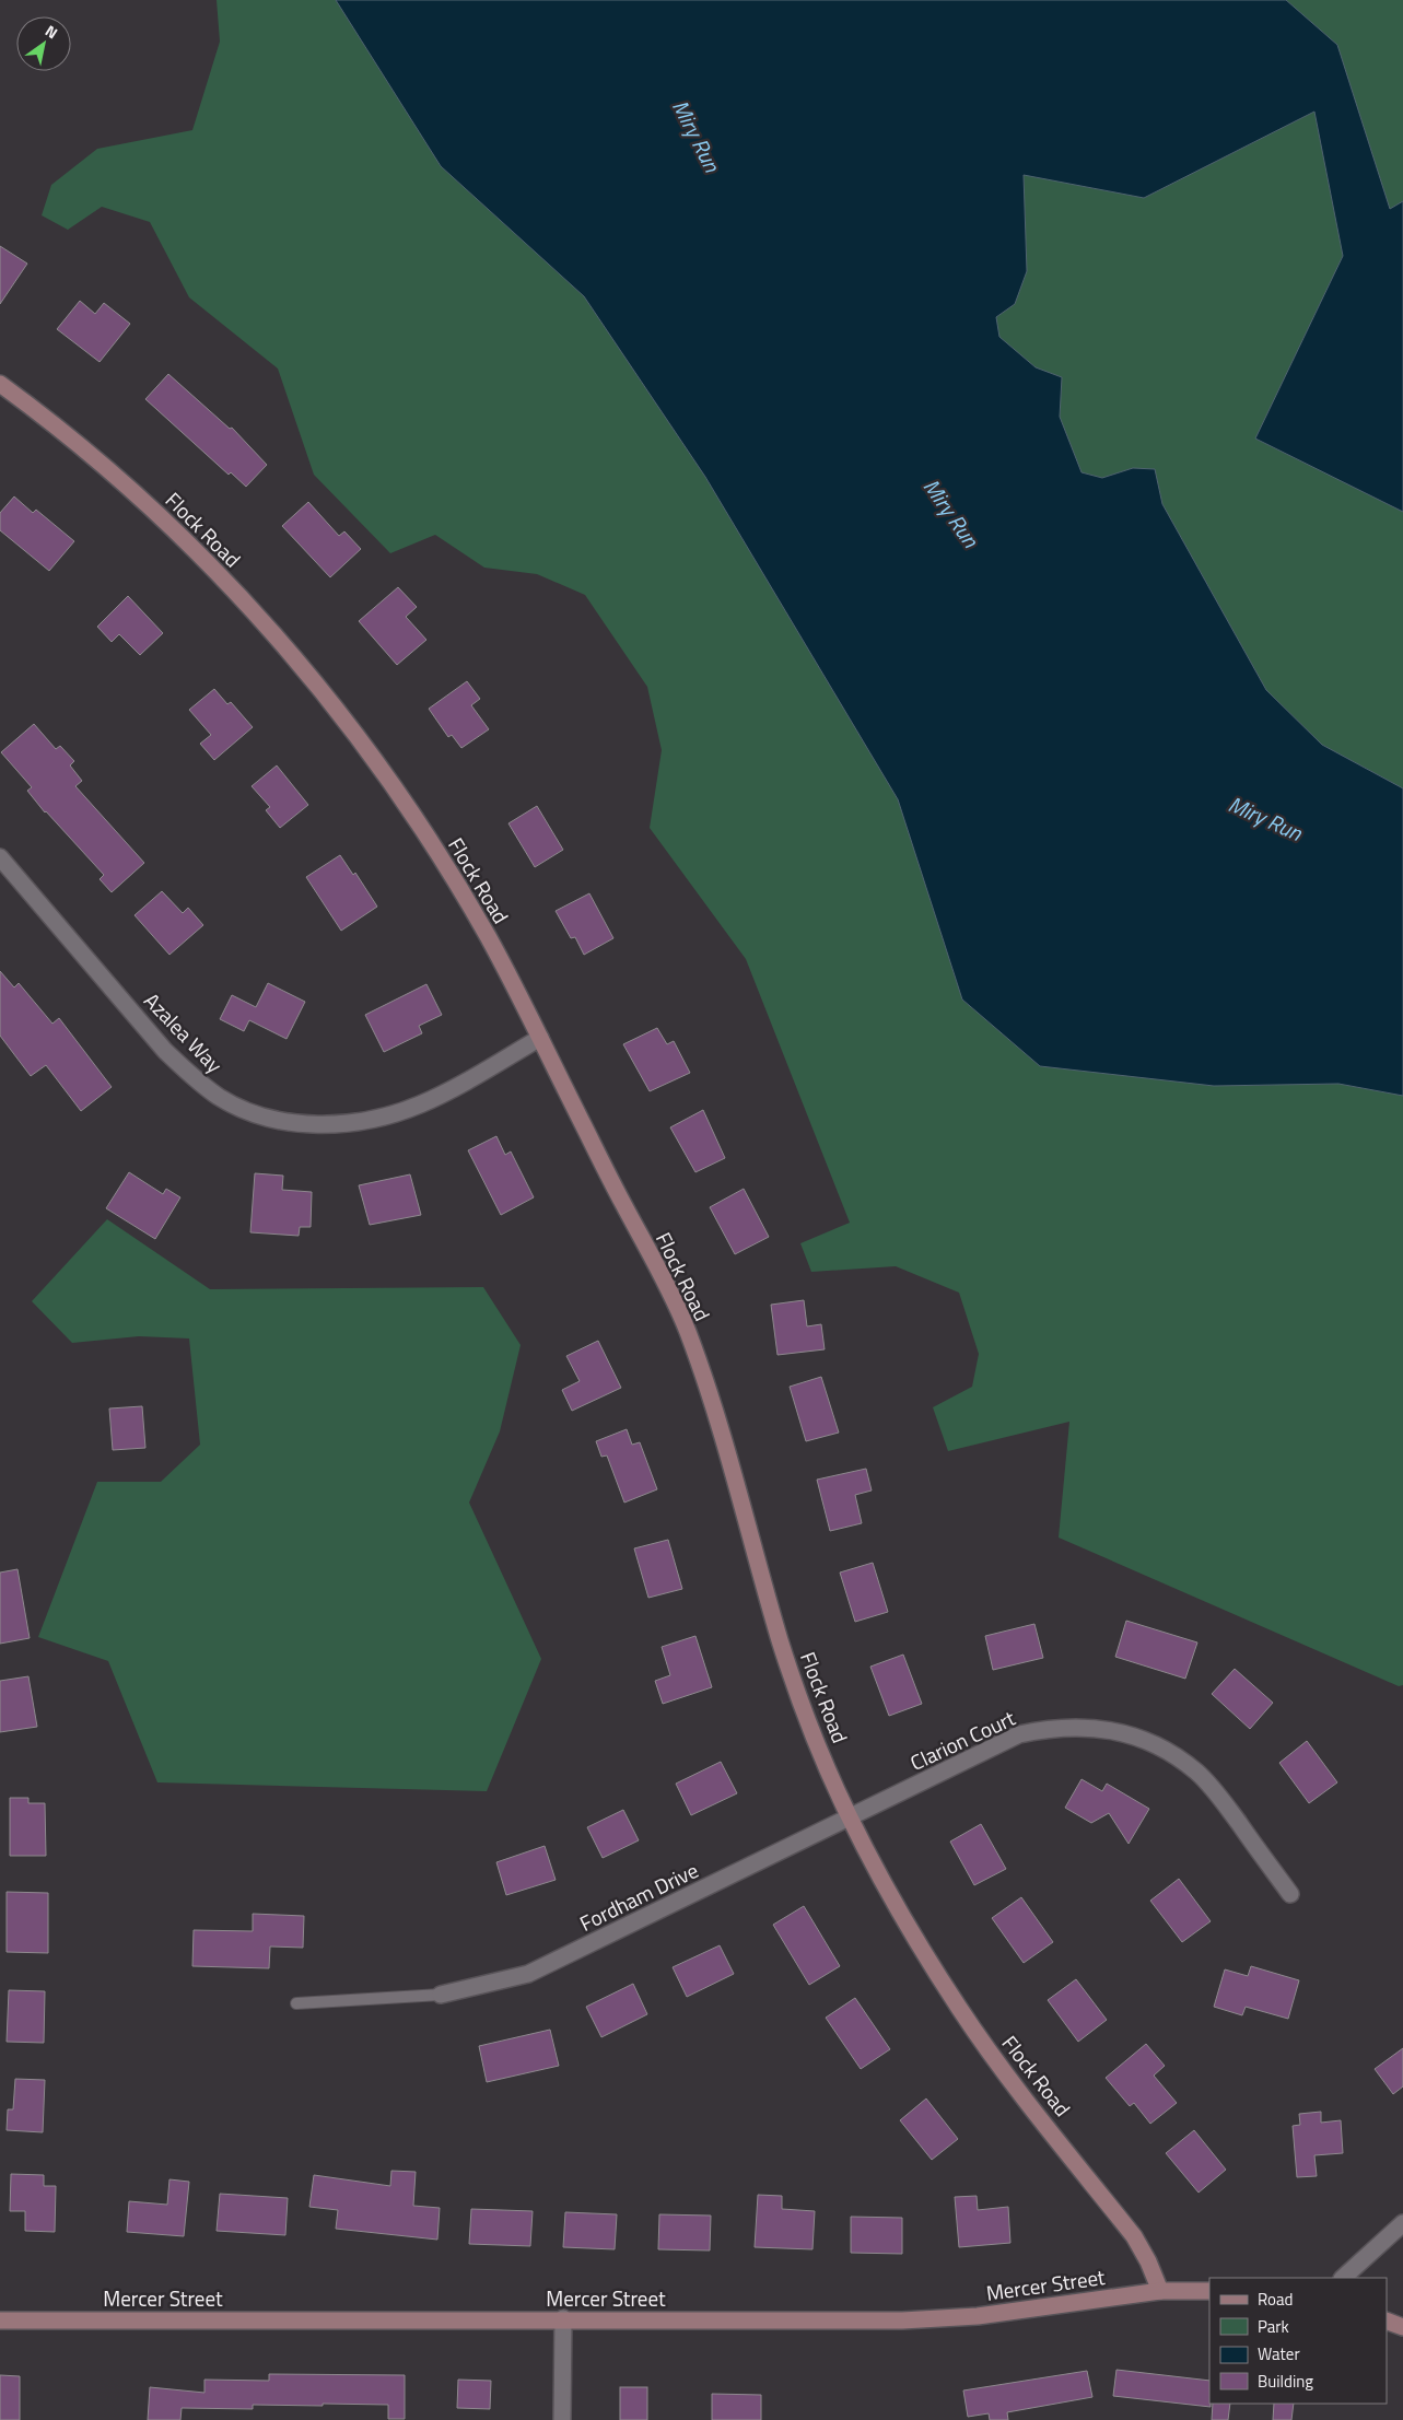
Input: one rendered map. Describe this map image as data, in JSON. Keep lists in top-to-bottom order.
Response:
{
  "streets": {
    "street": [
      "Flock Road",
      "Azalea Way",
      "Clarion Court",
      "Fordham Drive",
      "Mercer Street"
    ]
  },
  "crossings": [
    ["Flock Road", "Azalea Way"],
    ["Flock Road", "Clarion Court"],
    ["Flock Road", "Fordham Drive"],
    ["Flock Road", "Mercer Street"],
    ["Clarion Court", "Fordham Drive"]
  ],
  "water": ["Miry Run"],
  "legend": [
    "Road",
    "Park",
    "Water",
    "Building"
  ],
  "north": "top right"
}
